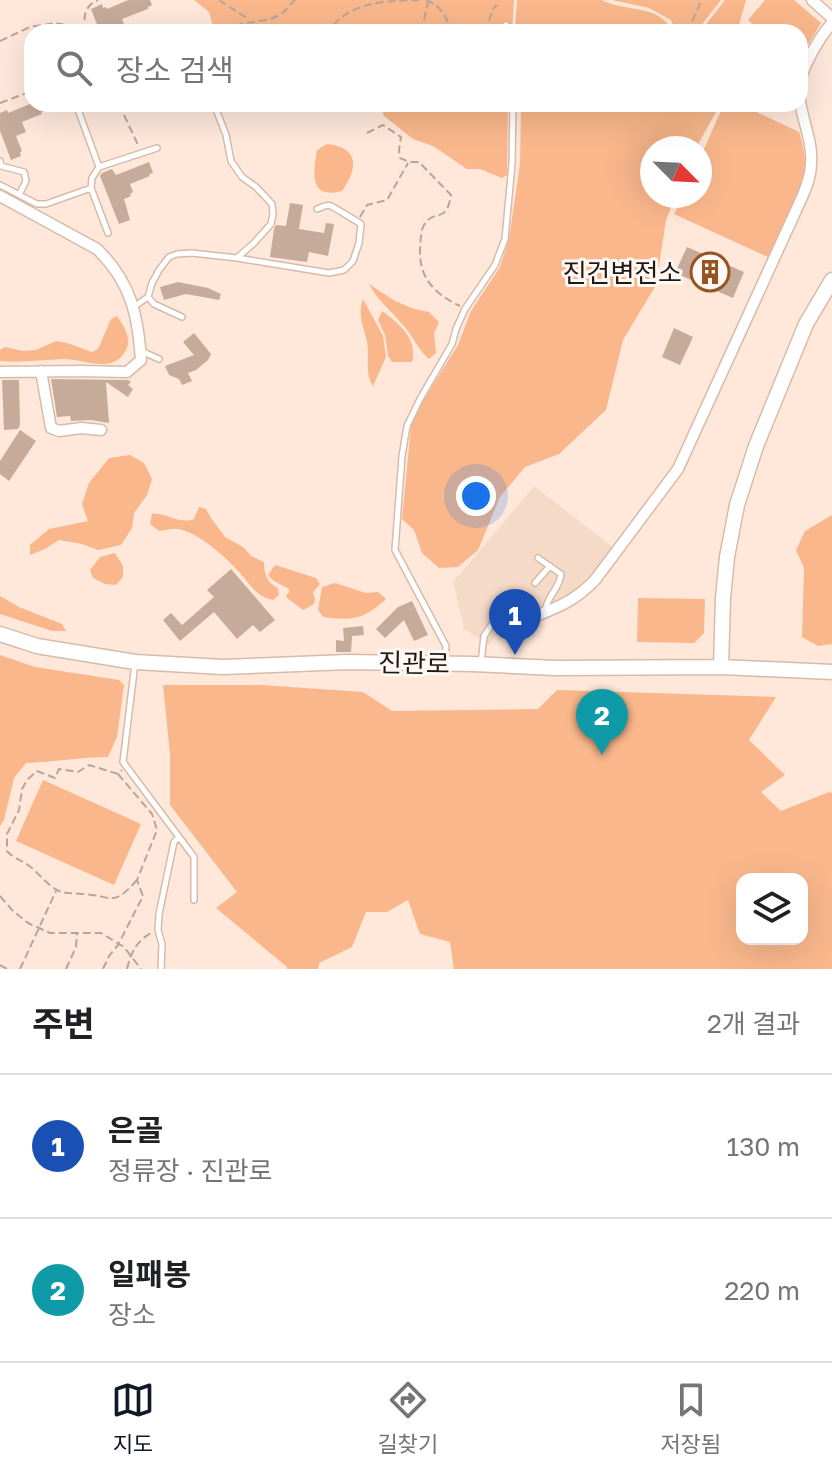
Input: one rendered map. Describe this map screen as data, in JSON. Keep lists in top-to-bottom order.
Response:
{
  "streets": {
    "main road": ["진관로"]
  },
  "places": {
    "building": ["진건변전소"]
  },
  "north": "bottom right",
  "page": {
    "search": "장소 검색",
    "pins": ["1", "2"],
    "heading": ["주변", "2개 결과"],
    "list": [
      {
        "mark": "1",
        "name": "은골",
        "note": "정류장 · 진관로",
        "value": "130 m"
      },
      {
        "mark": "2",
        "name": "일패봉",
        "note": "장소",
        "value": "220 m"
      }
    ],
    "nav": ["지도", "길찾기", "저장됨"]
  }
}
